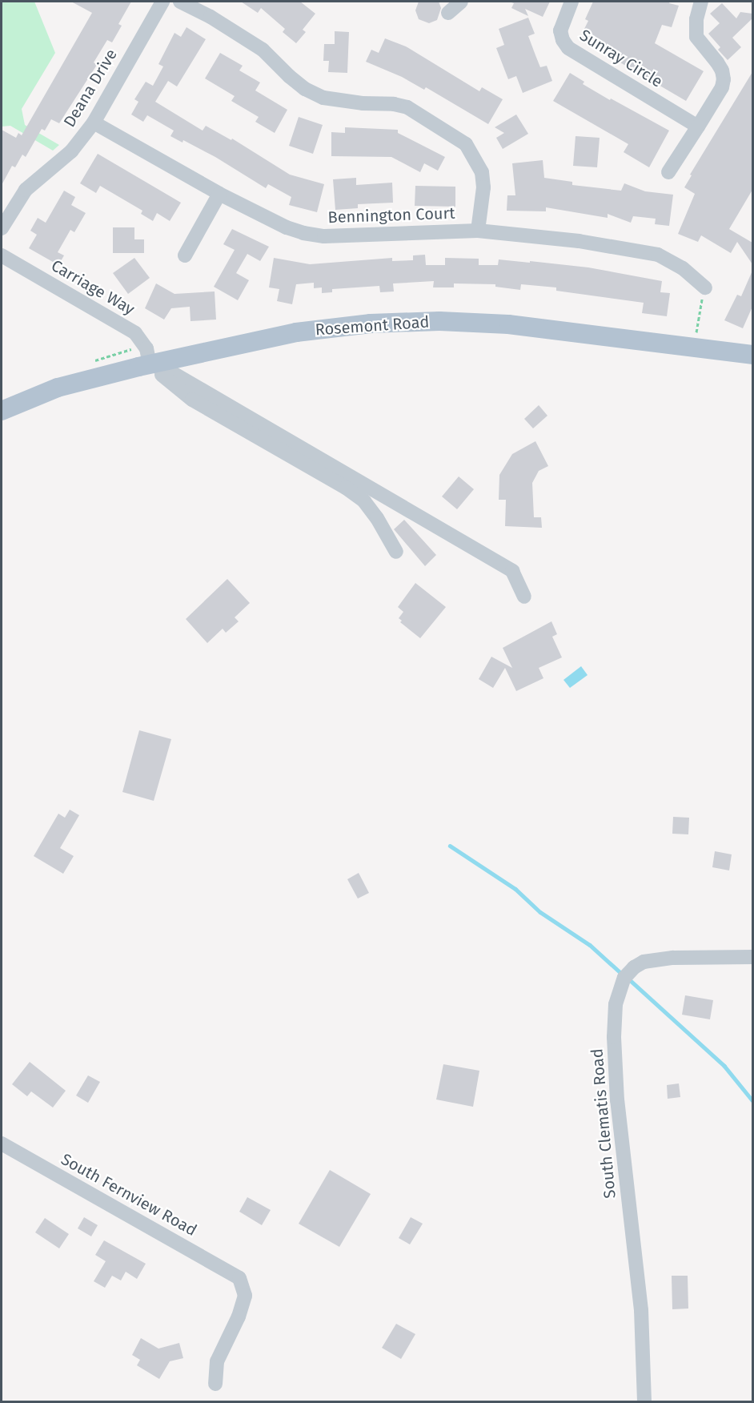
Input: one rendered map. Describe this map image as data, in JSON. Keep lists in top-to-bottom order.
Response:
{
  "streets": {
    "main road": ["Rosemont Road"],
    "street": [
      "Sunray Circle",
      "Deana Drive",
      "Bennington Court",
      "Carriage Way",
      "South Clematis Road",
      "South Fernview Road"
    ]
  },
  "crossings": [
    ["Deana Drive", "Bennington Court"],
    ["Carriage Way", "Rosemont Road"]
  ]
}
